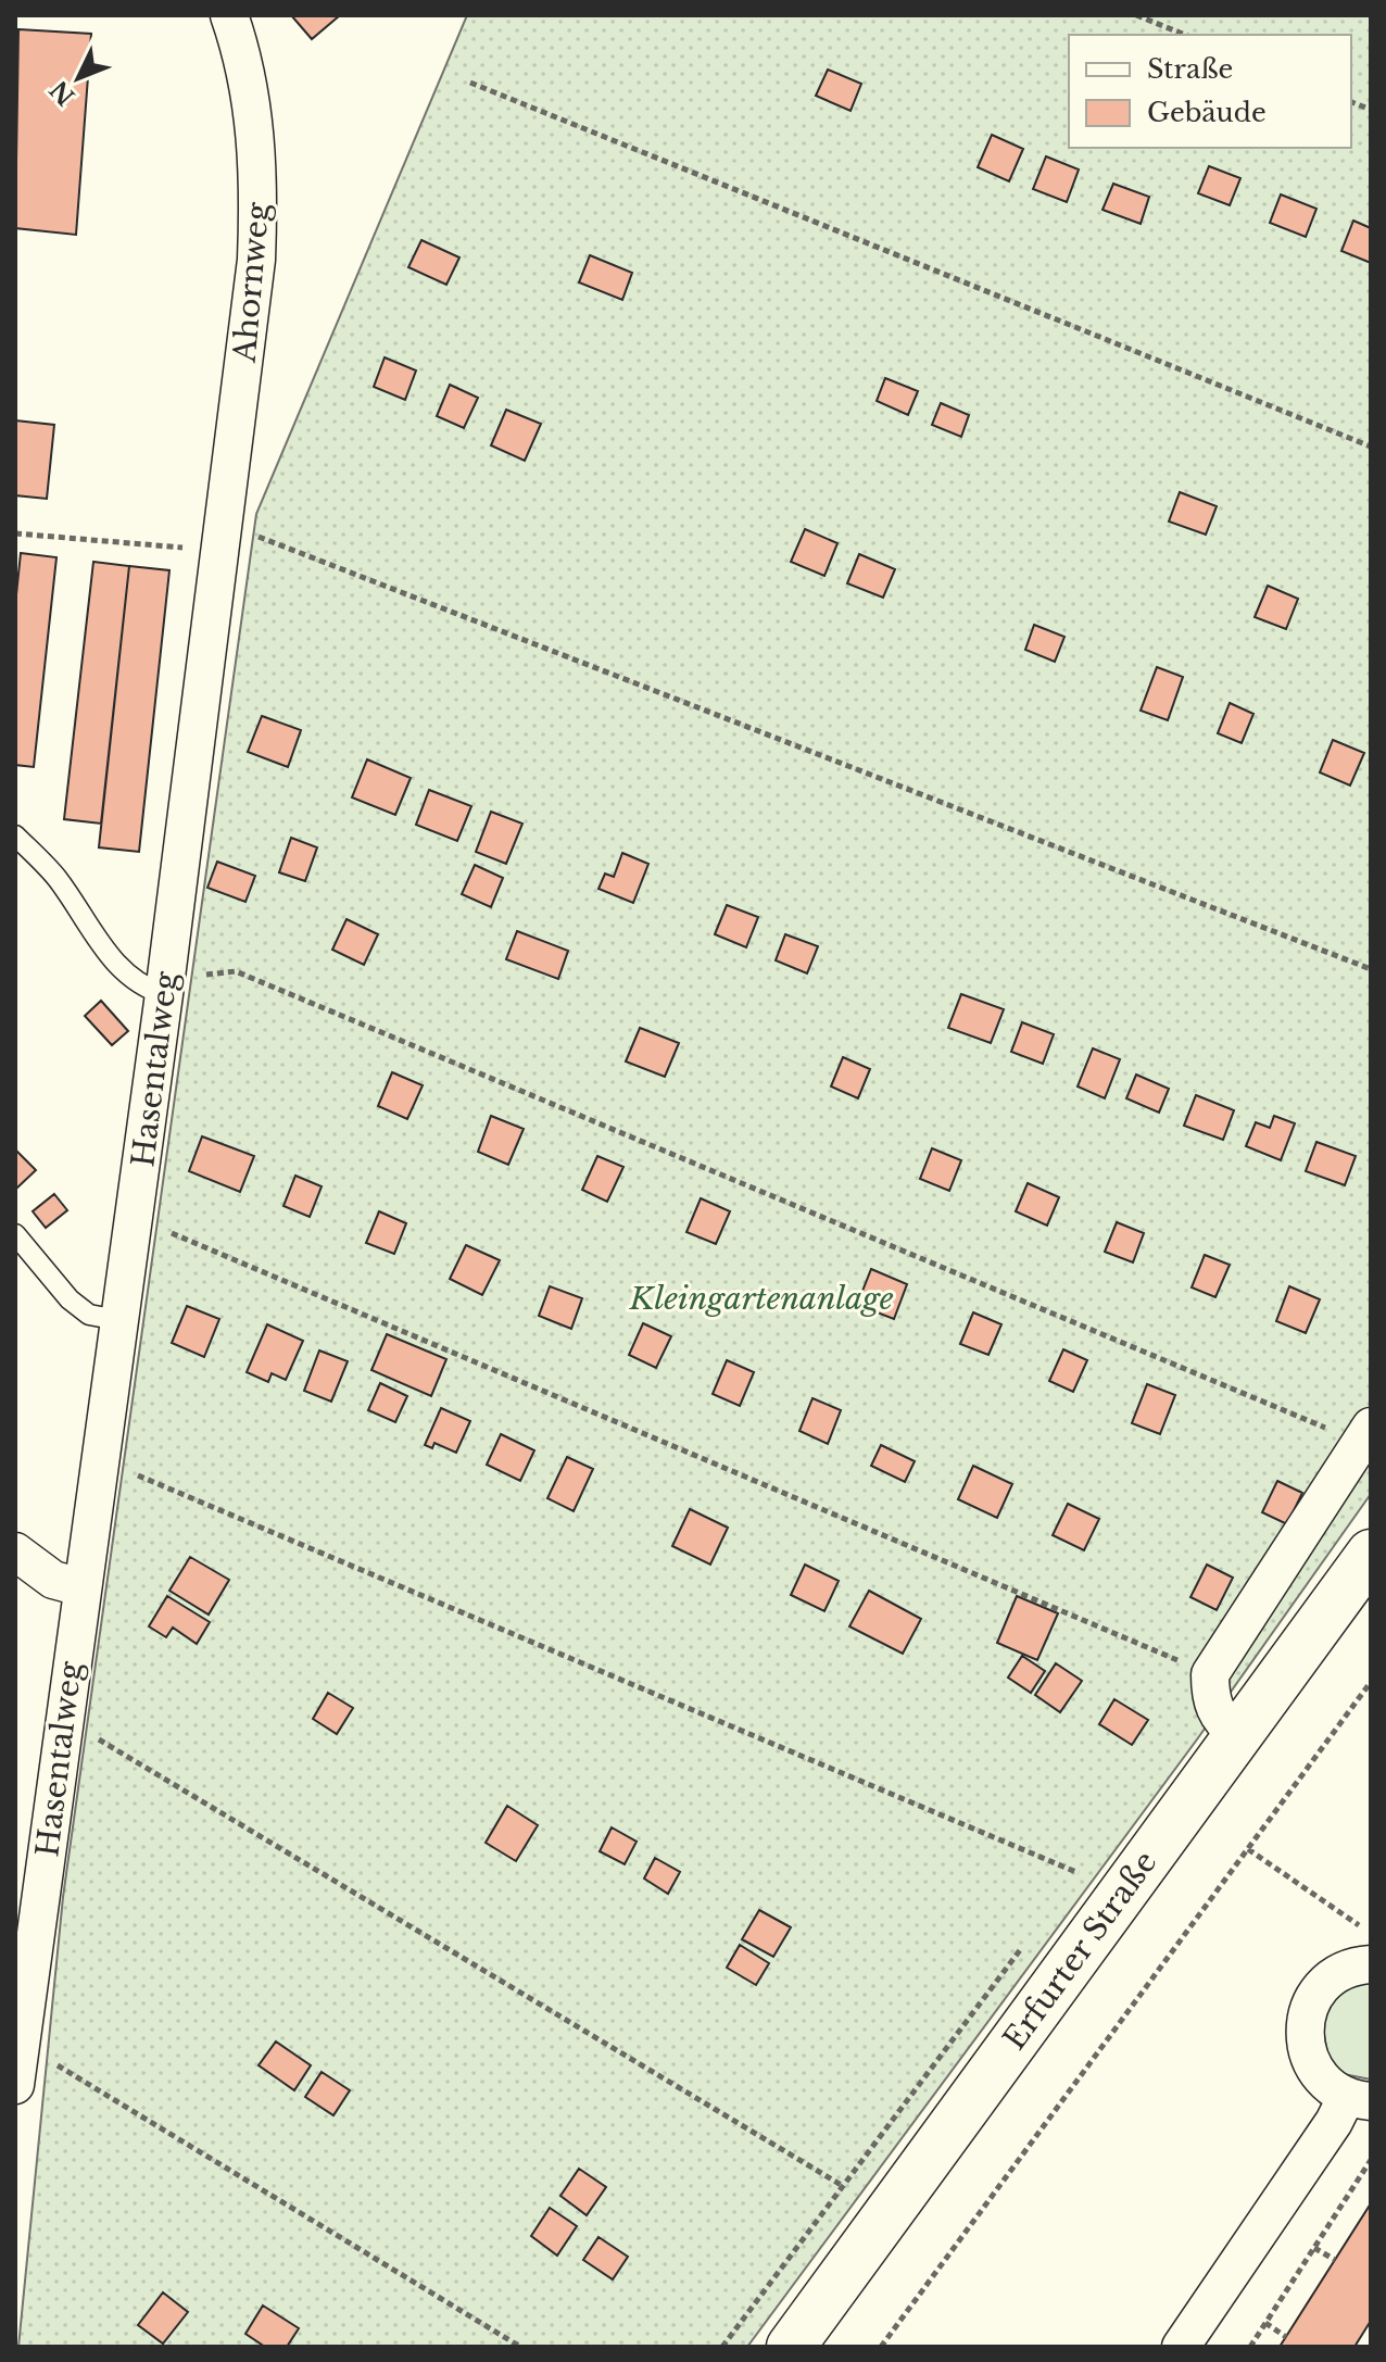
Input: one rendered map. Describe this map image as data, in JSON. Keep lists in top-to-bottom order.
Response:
{
  "streets": {
    "main road": ["Erfurter Straße"],
    "street": ["Ahornweg", "Hasentalweg"]
  },
  "crossings": [
    ["Ahornweg", "Hasentalweg"]
  ],
  "parks": ["Kleingartenanlage"],
  "legend": ["Straße", "Gebäude"],
  "north": "bottom left"
}
